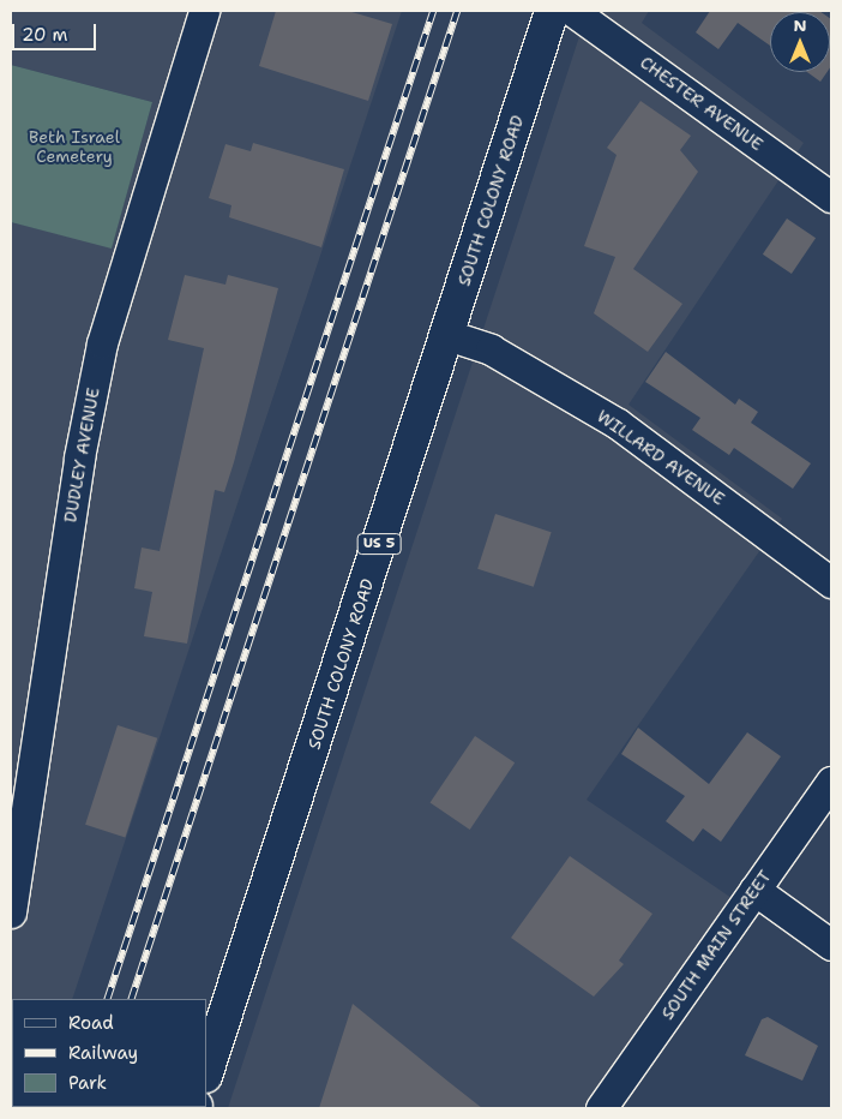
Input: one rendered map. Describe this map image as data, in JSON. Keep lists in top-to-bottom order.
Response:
{
  "streets": {
    "main road": ["SOUTH COLONY ROAD", "US 5"],
    "street": [
      "CHESTER AVENUE",
      "DUDLEY AVENUE",
      "WILLARD AVENUE",
      "SOUTH MAIN STREET"
    ]
  },
  "crossings": [
    ["SOUTH COLONY ROAD", "WILLARD AVENUE"]
  ],
  "parks": ["Beth Israel Cemetery"],
  "legend": ["Road", "Railway", "Park"],
  "scale_bar": "20 m",
  "north": "top"
}
